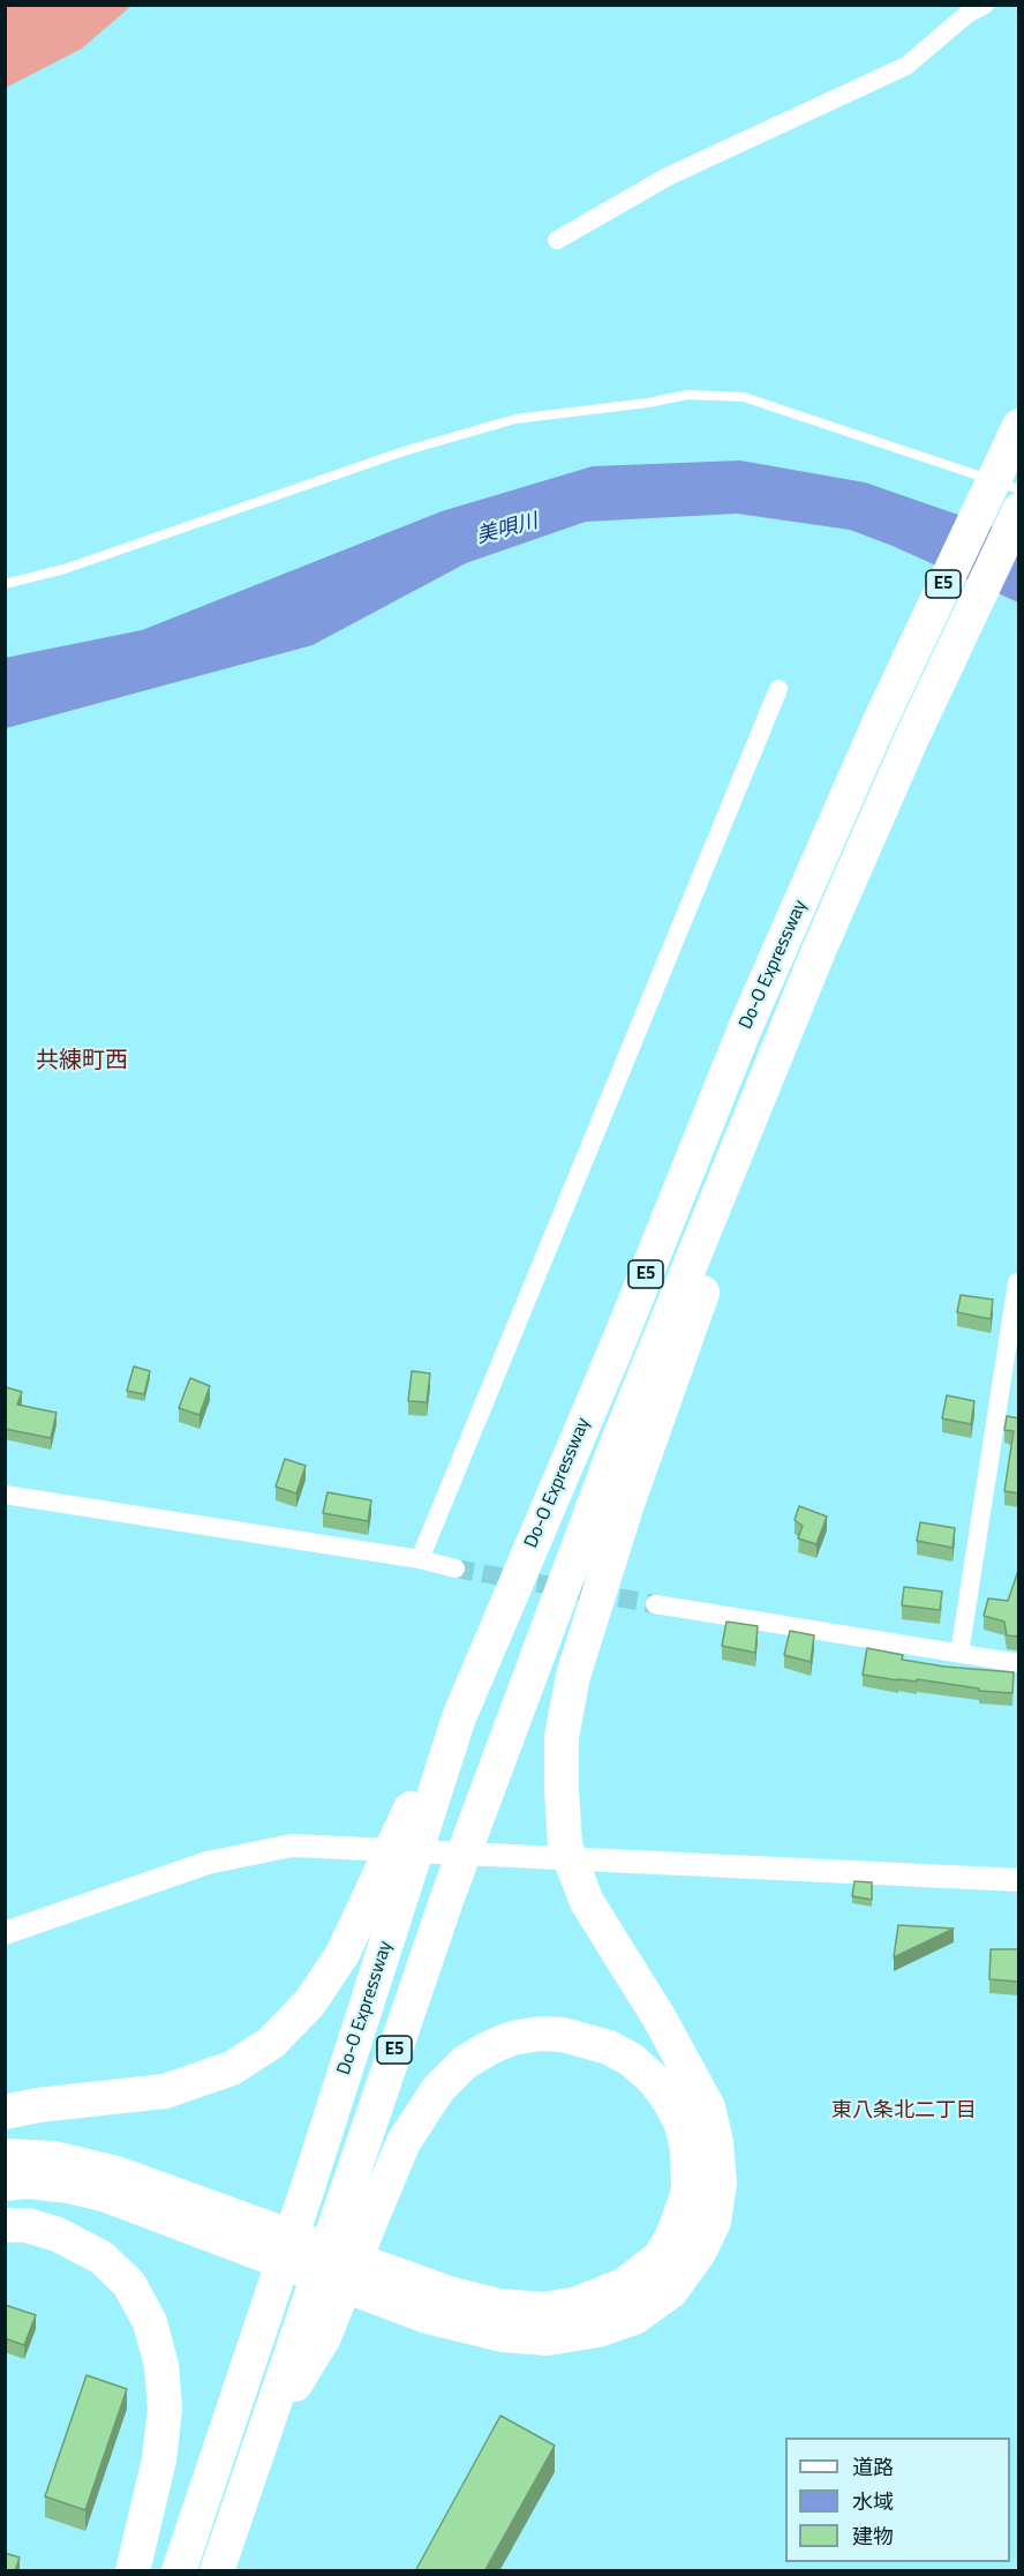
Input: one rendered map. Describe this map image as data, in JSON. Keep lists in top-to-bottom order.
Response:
{
  "streets": {
    "highway": ["E5", "Do-O Expressway"]
  },
  "districts": ["共練町西", "東八条北二丁目"],
  "water": ["美唄川"],
  "legend": ["道路", "水域", "建物"]
}
